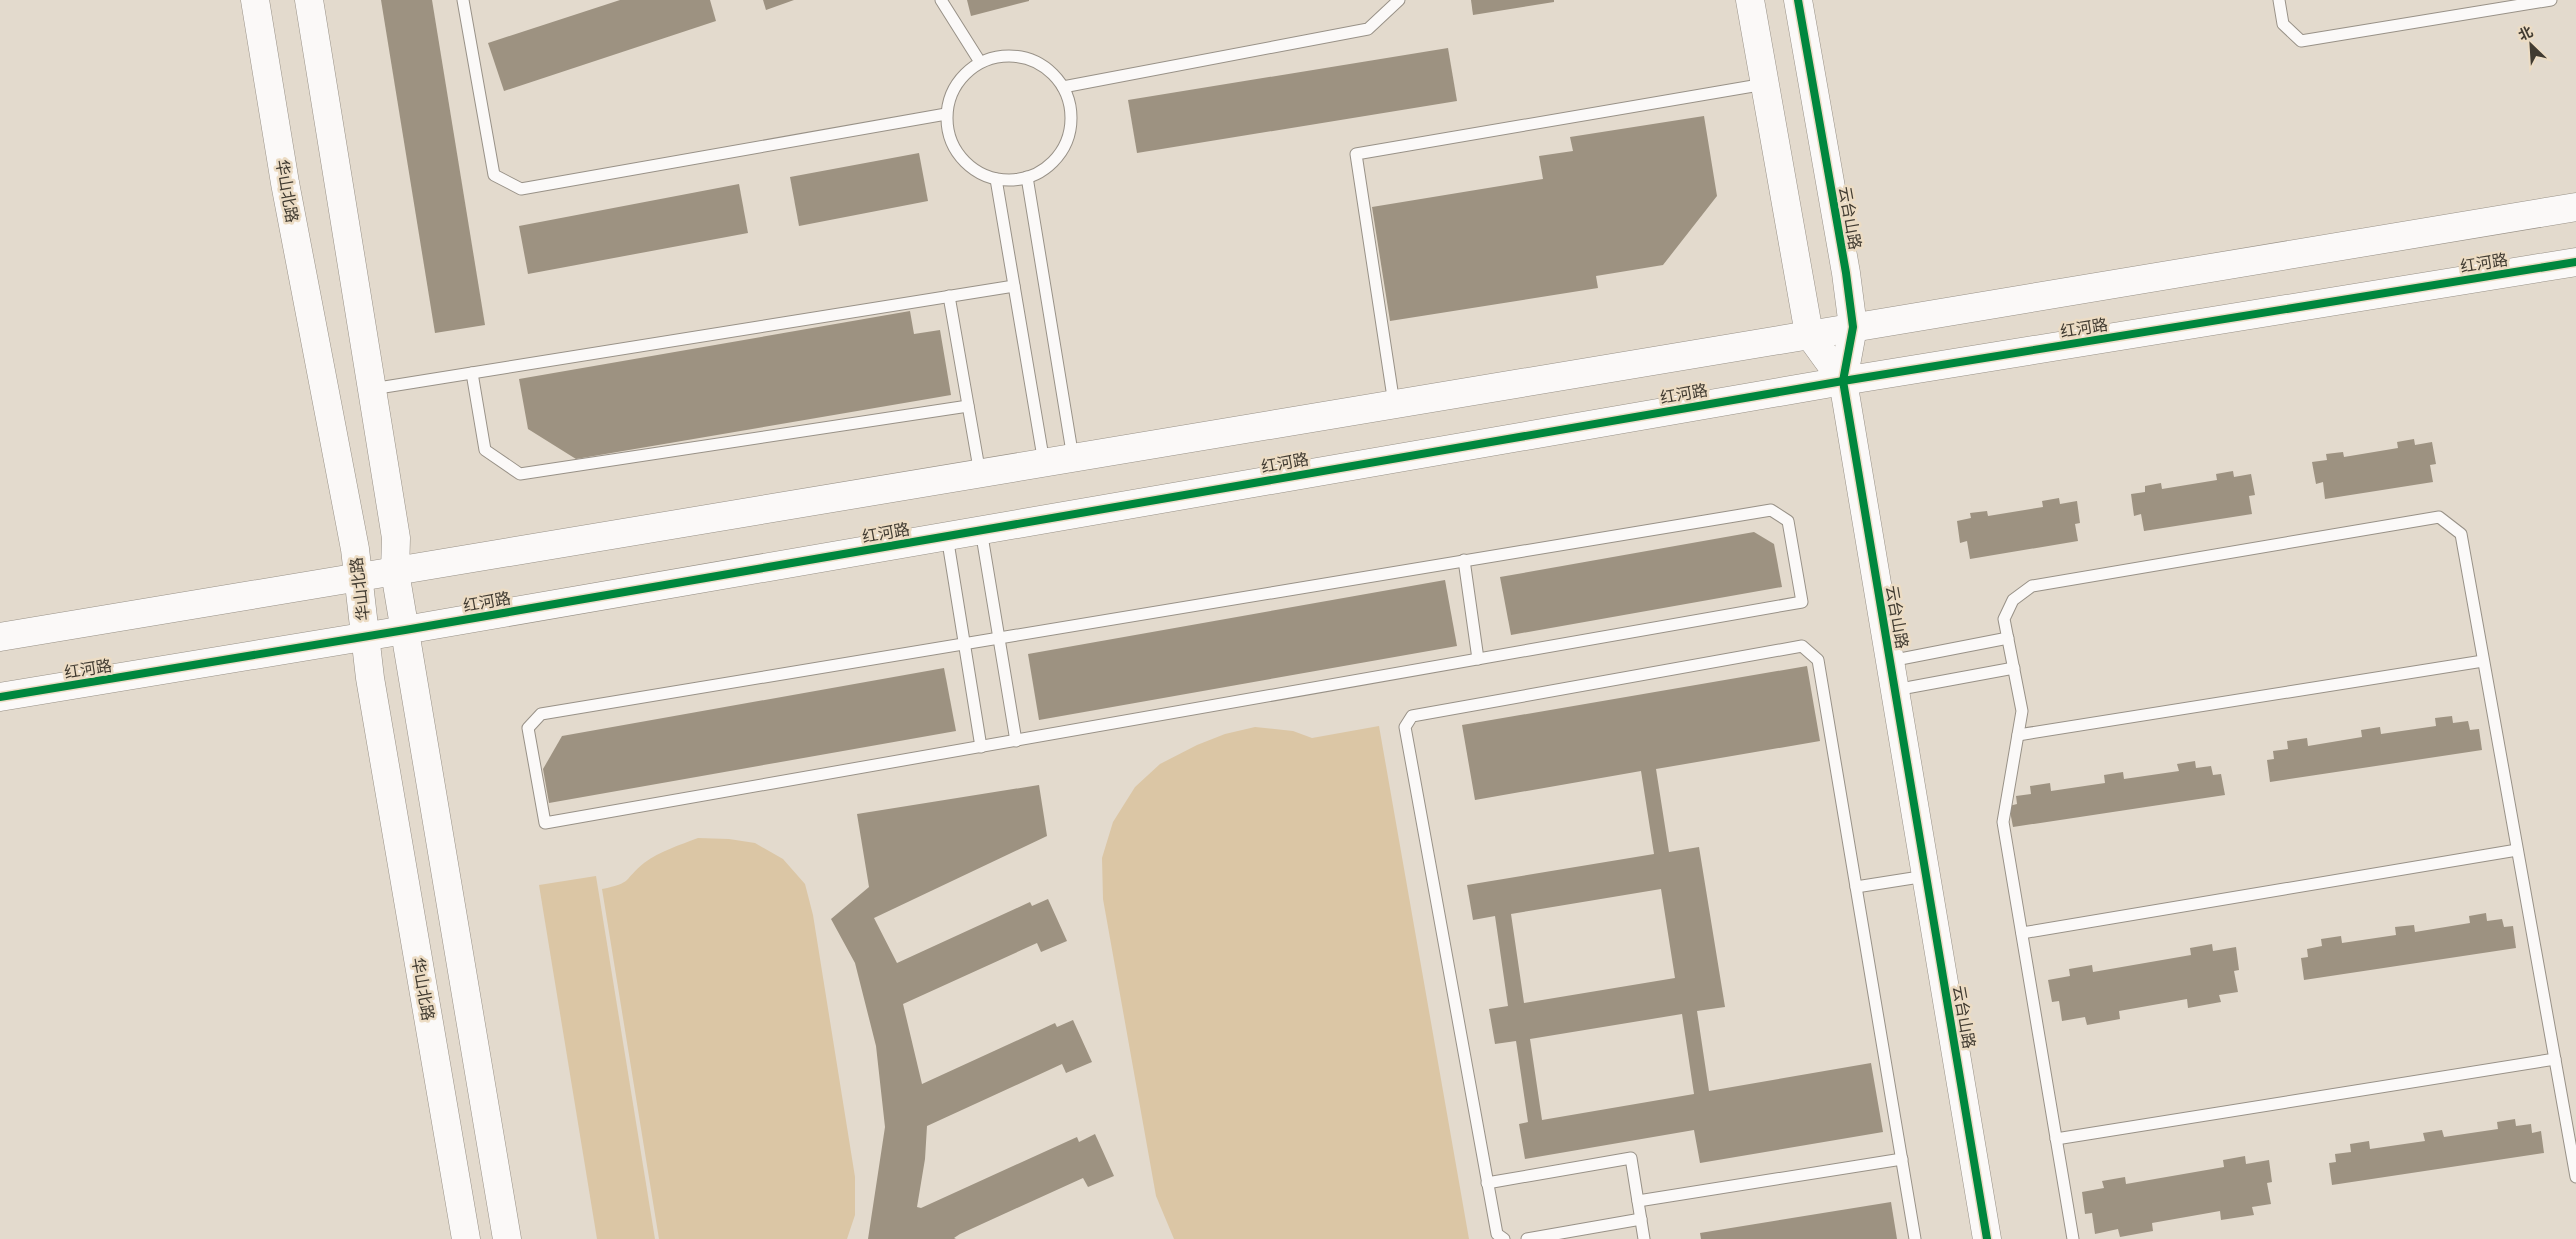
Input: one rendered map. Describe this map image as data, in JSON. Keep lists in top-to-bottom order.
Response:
{
  "streets": {
    "street": ["华山北路", "云台山路", "红河路"]
  },
  "crossings": [
    ["华山北路", "红河路"],
    ["云台山路", "红河路"]
  ],
  "north": "top left"
}
